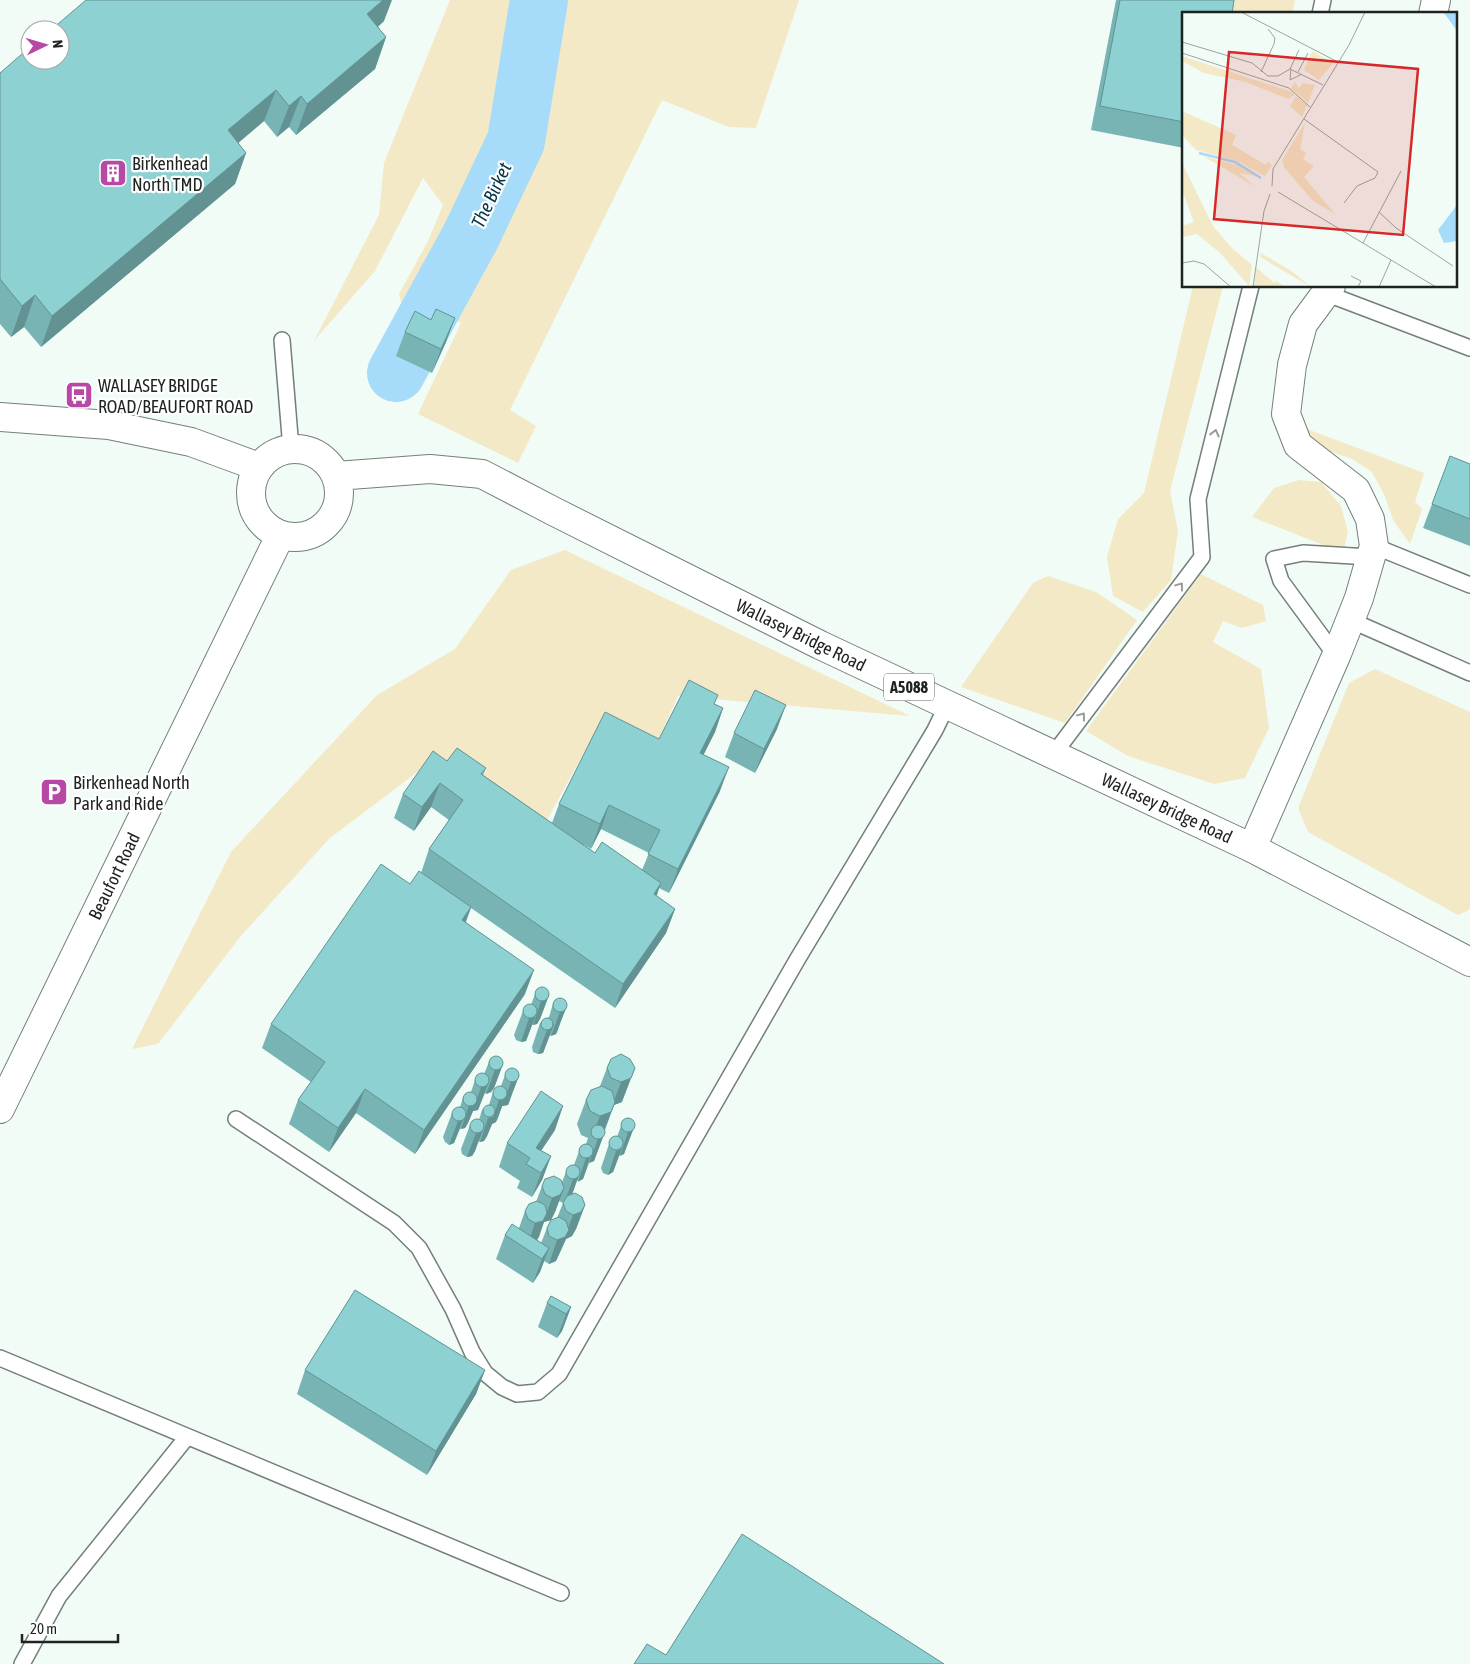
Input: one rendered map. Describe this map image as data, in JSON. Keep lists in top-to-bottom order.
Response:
{
  "streets": {
    "main road": ["Wallasey Bridge Road", "A5088", "Beaufort Road"]
  },
  "crossings": [
    ["Wallasey Bridge Road", "Beaufort Road"]
  ],
  "water": ["The Birket"],
  "places": {
    "building": ["Birkenhead North TMD"],
    "bus stop": ["WALLASEY BRIDGE ROAD/BEAUFORT ROAD"],
    "parking": ["Birkenhead North Park and Ride"]
  },
  "scale_bar": "20 m",
  "north": "right"
}
